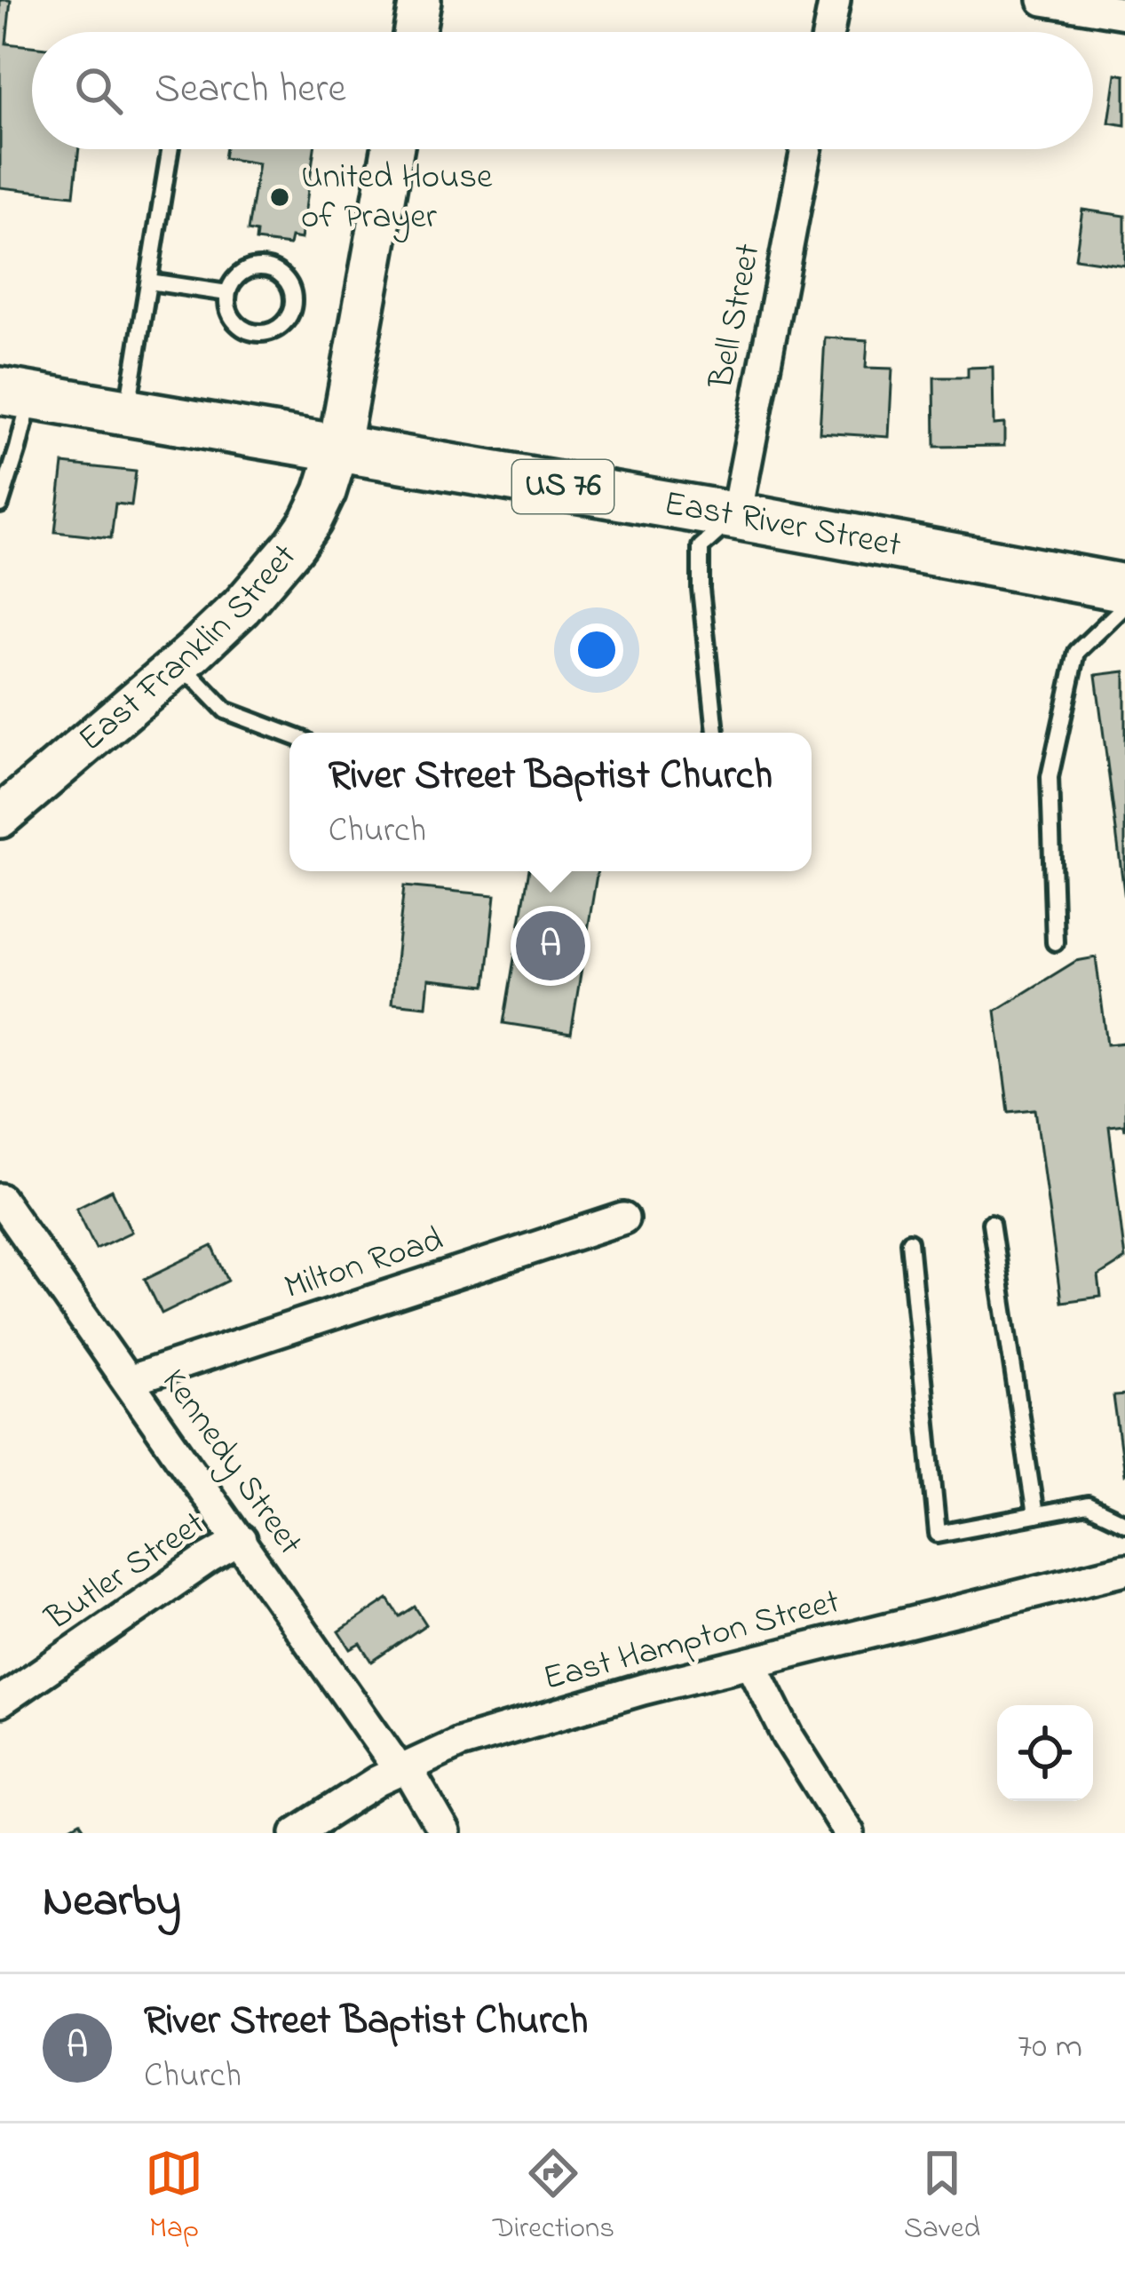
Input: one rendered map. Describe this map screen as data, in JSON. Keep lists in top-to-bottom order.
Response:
{
  "streets": {
    "main road": ["US 76", "East River Street"],
    "street": [
      "Bell Street",
      "East Franklin Street",
      "Milton Road",
      "Kennedy Street",
      "Butler Street",
      "East Hampton Street"
    ]
  },
  "crossings": [
    ["Bell Street", "East River Street"],
    ["East River Street", "East Franklin Street"],
    ["Milton Road", "Kennedy Street"],
    ["Kennedy Street", "Butler Street"],
    ["Kennedy Street", "East Hampton Street"]
  ],
  "places": ["United House of Prayer"],
  "page": {
    "search": "Search here",
    "popup": ["River Street Baptist Church", "Church"],
    "pins": "A",
    "heading": "Nearby",
    "list": [
      {
        "mark": "A",
        "name": "River Street Baptist Church",
        "note": "Church",
        "value": "70 m"
      }
    ],
    "nav": ["Map", "Directions", "Saved"]
  }
}
